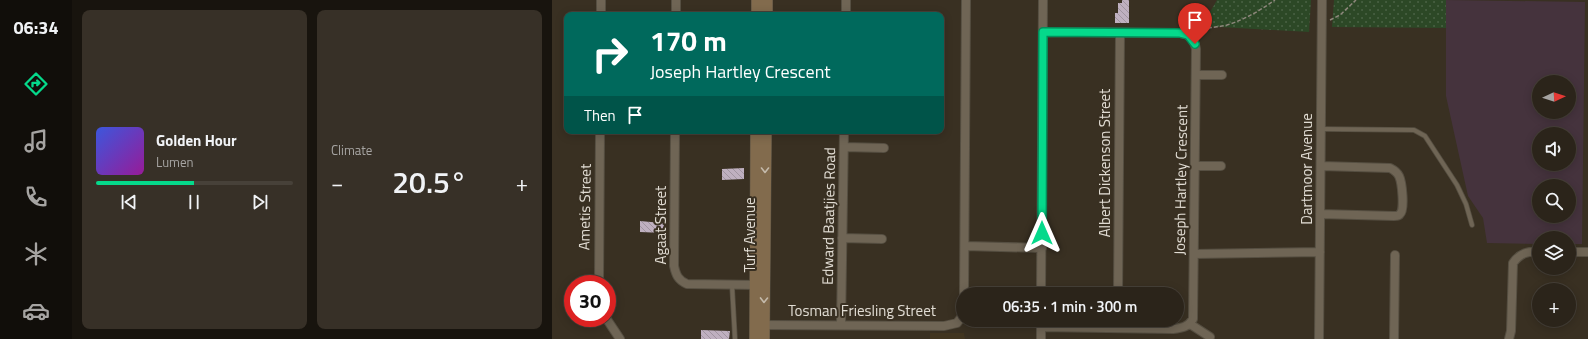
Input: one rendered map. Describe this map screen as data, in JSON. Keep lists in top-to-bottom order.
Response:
{
  "streets": {
    "main road": ["Turf Avenue"],
    "street": [
      "Albert Dickenson Street",
      "Dartmoor Avenue",
      "Joseph Hartley Crescent",
      "Ametis Street",
      "Edward Baatjies Road",
      "Agaat Street",
      "Tosman Friesling Street"
    ]
  },
  "crossings": [
    ["Edward Baatjies Road", "Tosman Friesling Street"],
    ["Agaat Street", "Turf Avenue"],
    ["Turf Avenue", "Tosman Friesling Street"]
  ],
  "north": "right",
  "page": {
    "tabs": "06:34",
    "tile": "Climate",
    "turn": ["170 m", "Joseph Hartley Crescent"],
    "map_buttons": "+",
    "then": "Then",
    "song": ["Golden Hour", "Lumen"],
    "heat": ["−", "20.5°", "+"],
    "limit": "30",
    "trip": "06:35 · 1 min · 300 m"
  }
}
